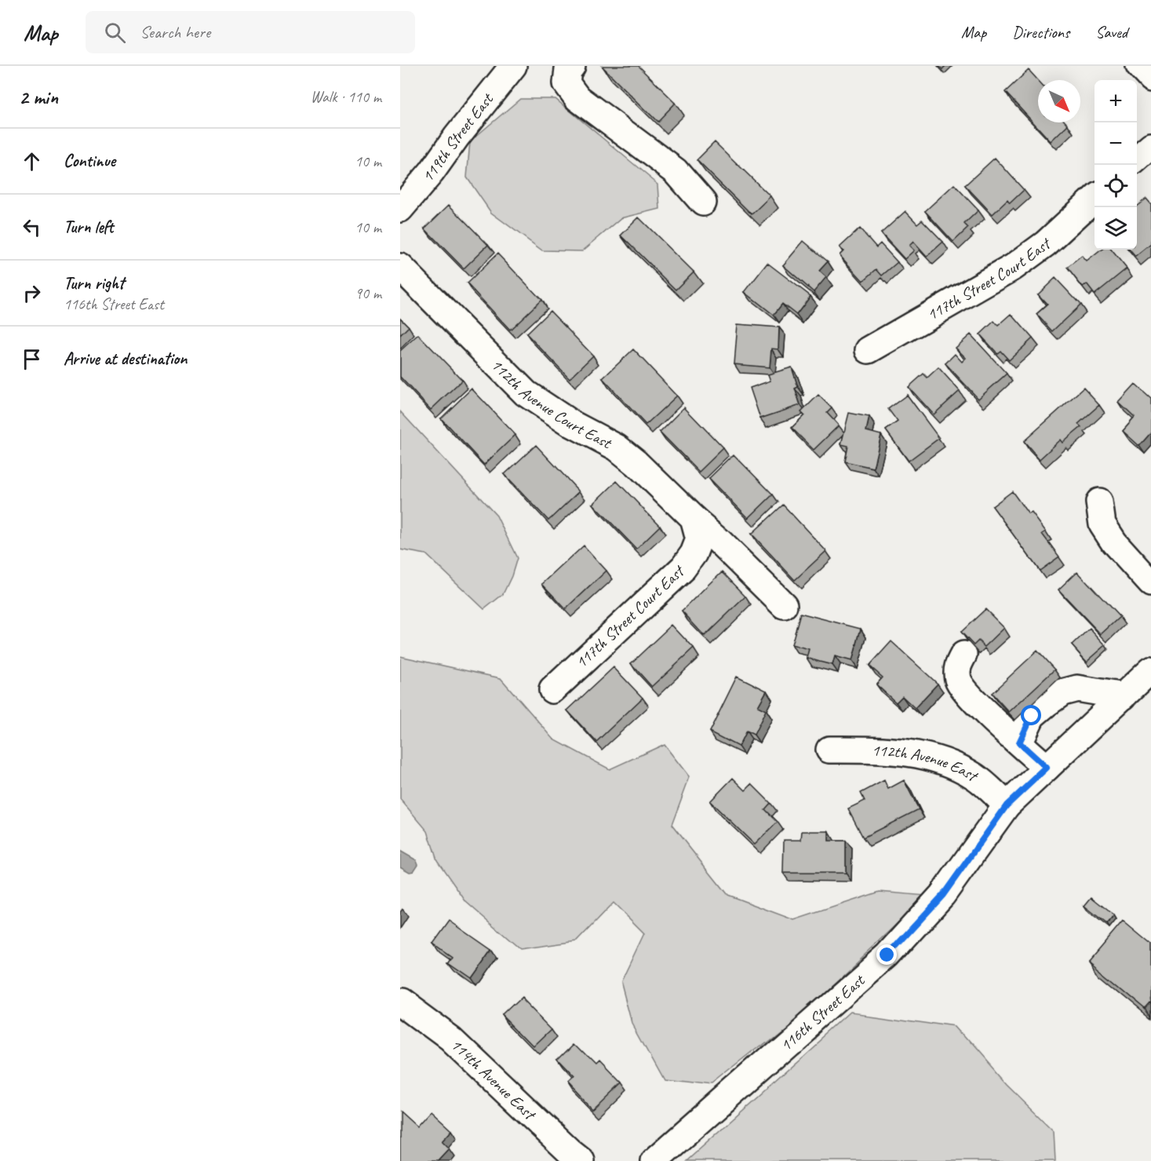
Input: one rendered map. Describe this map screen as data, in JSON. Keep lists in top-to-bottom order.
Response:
{
  "streets": {
    "street": [
      "119th Street East",
      "117th Street Court East",
      "112th Avenue Court East",
      "112th Avenue East",
      "116th Street East",
      "114th Avenue East"
    ]
  },
  "crossings": [
    ["117th Street Court East", "112th Avenue Court East"],
    ["112th Avenue East", "116th Street East"]
  ],
  "north": "bottom right",
  "page": {
    "header": "Map",
    "search": "Search here",
    "nav": ["Map", "Directions", "Saved"],
    "heading": ["2 min", "Walk · 110 m"],
    "map_buttons": ["+", "−"],
    "list": [
      ["Continue", "10 m"],
      ["Turn left", "10 m"],
      ["Turn right", "116th Street East", "90 m"],
      "Arrive at destination"
    ]
  }
}
